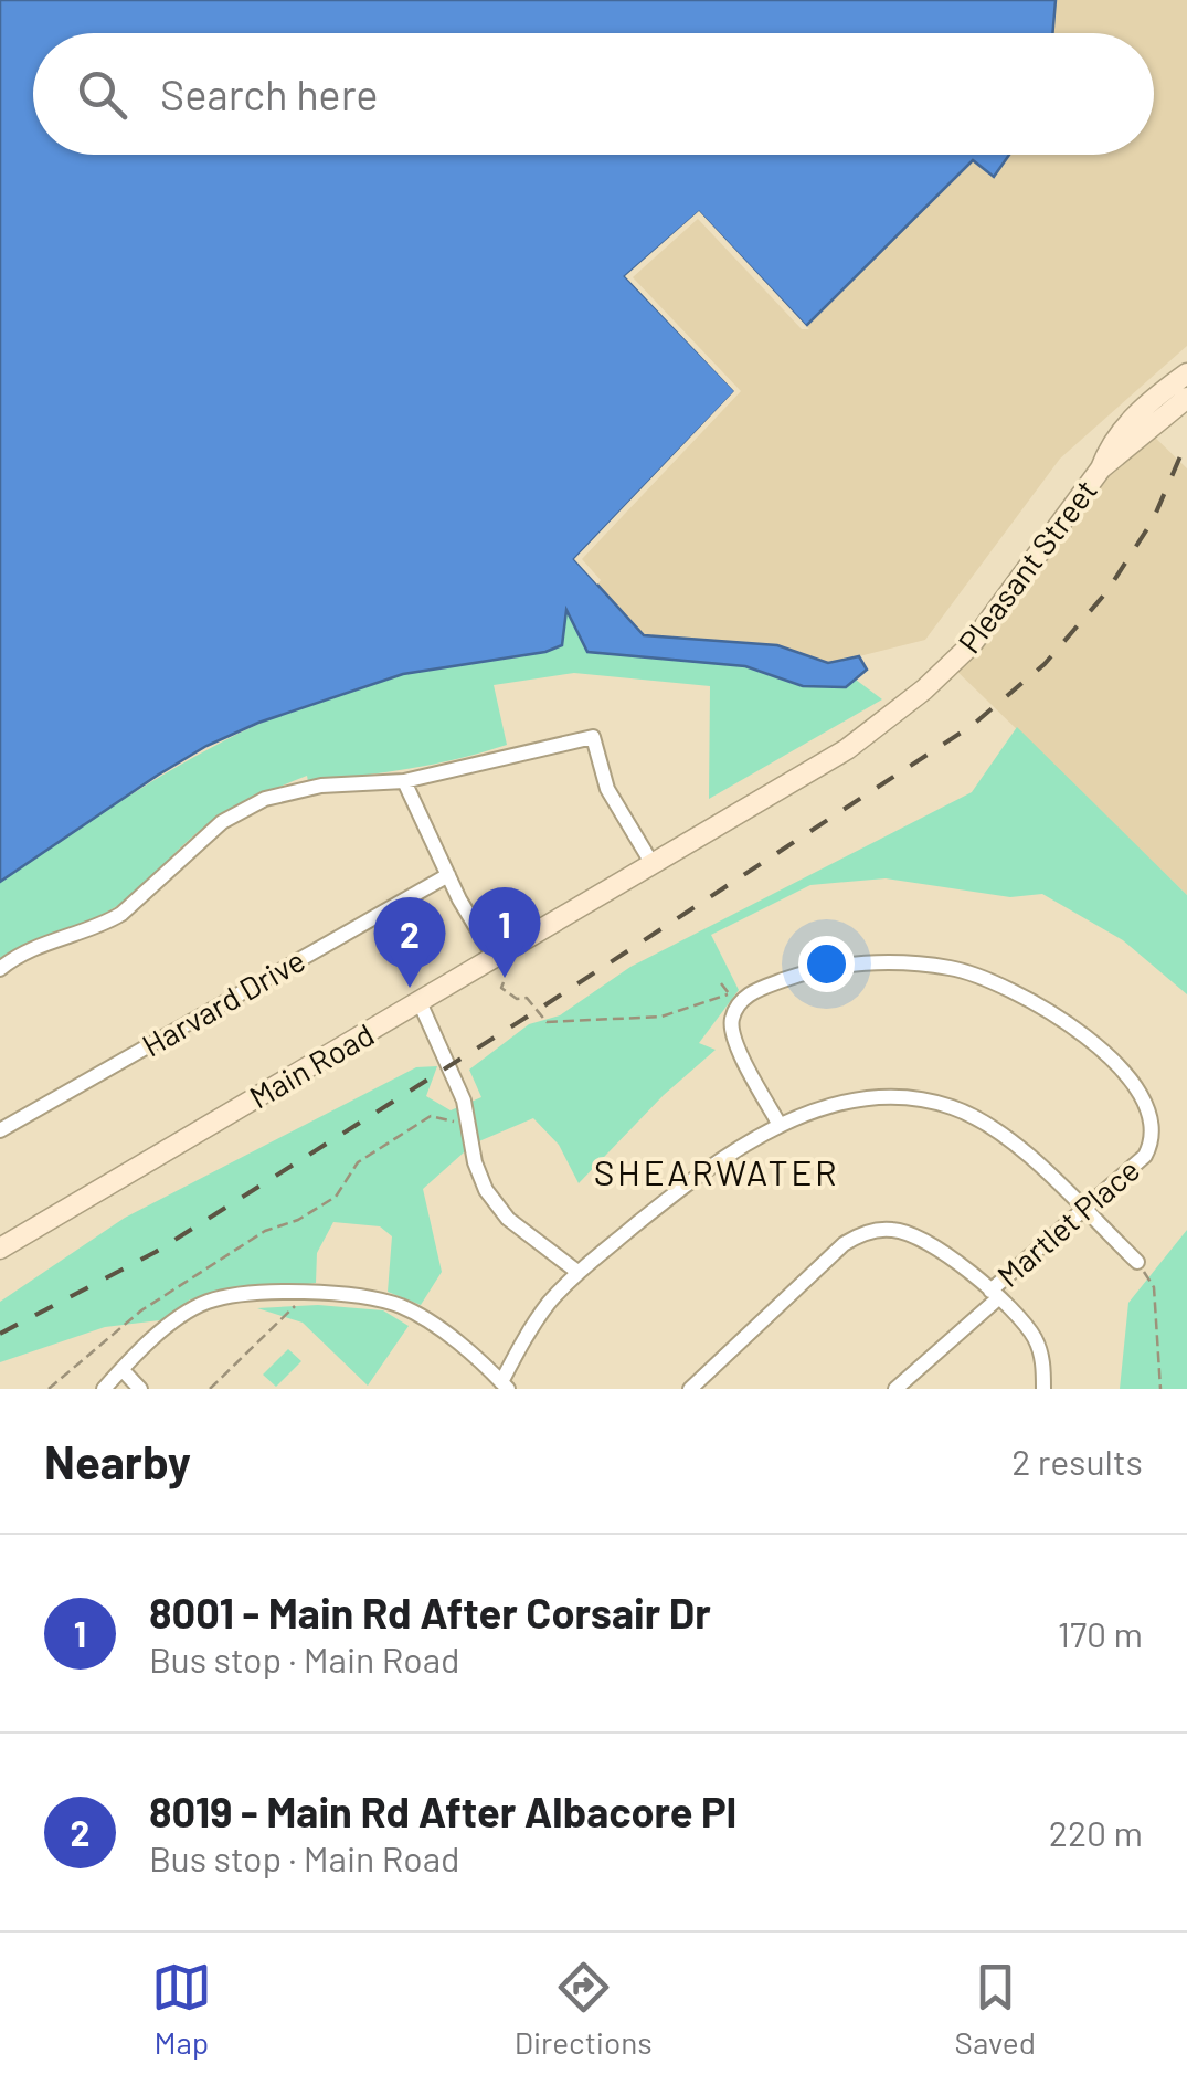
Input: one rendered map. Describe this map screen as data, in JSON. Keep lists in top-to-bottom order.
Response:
{
  "streets": {
    "main road": ["Pleasant Street", "Main Road"],
    "street": ["Harvard Drive", "Martlet Place"]
  },
  "crossings": [
    ["Pleasant Street", "Main Road"]
  ],
  "districts": ["SHEARWATER"],
  "page": {
    "search": "Search here",
    "pins": ["1", "2"],
    "heading": ["Nearby", "2 results"],
    "list": [
      {
        "mark": "1",
        "name": "8001 - Main Rd After Corsair Dr",
        "note": "Bus stop · Main Road",
        "value": "170 m"
      },
      {
        "mark": "2",
        "name": "8019 - Main Rd After Albacore Pl",
        "note": "Bus stop · Main Road",
        "value": "220 m"
      }
    ],
    "nav": ["Map", "Directions", "Saved"]
  }
}
